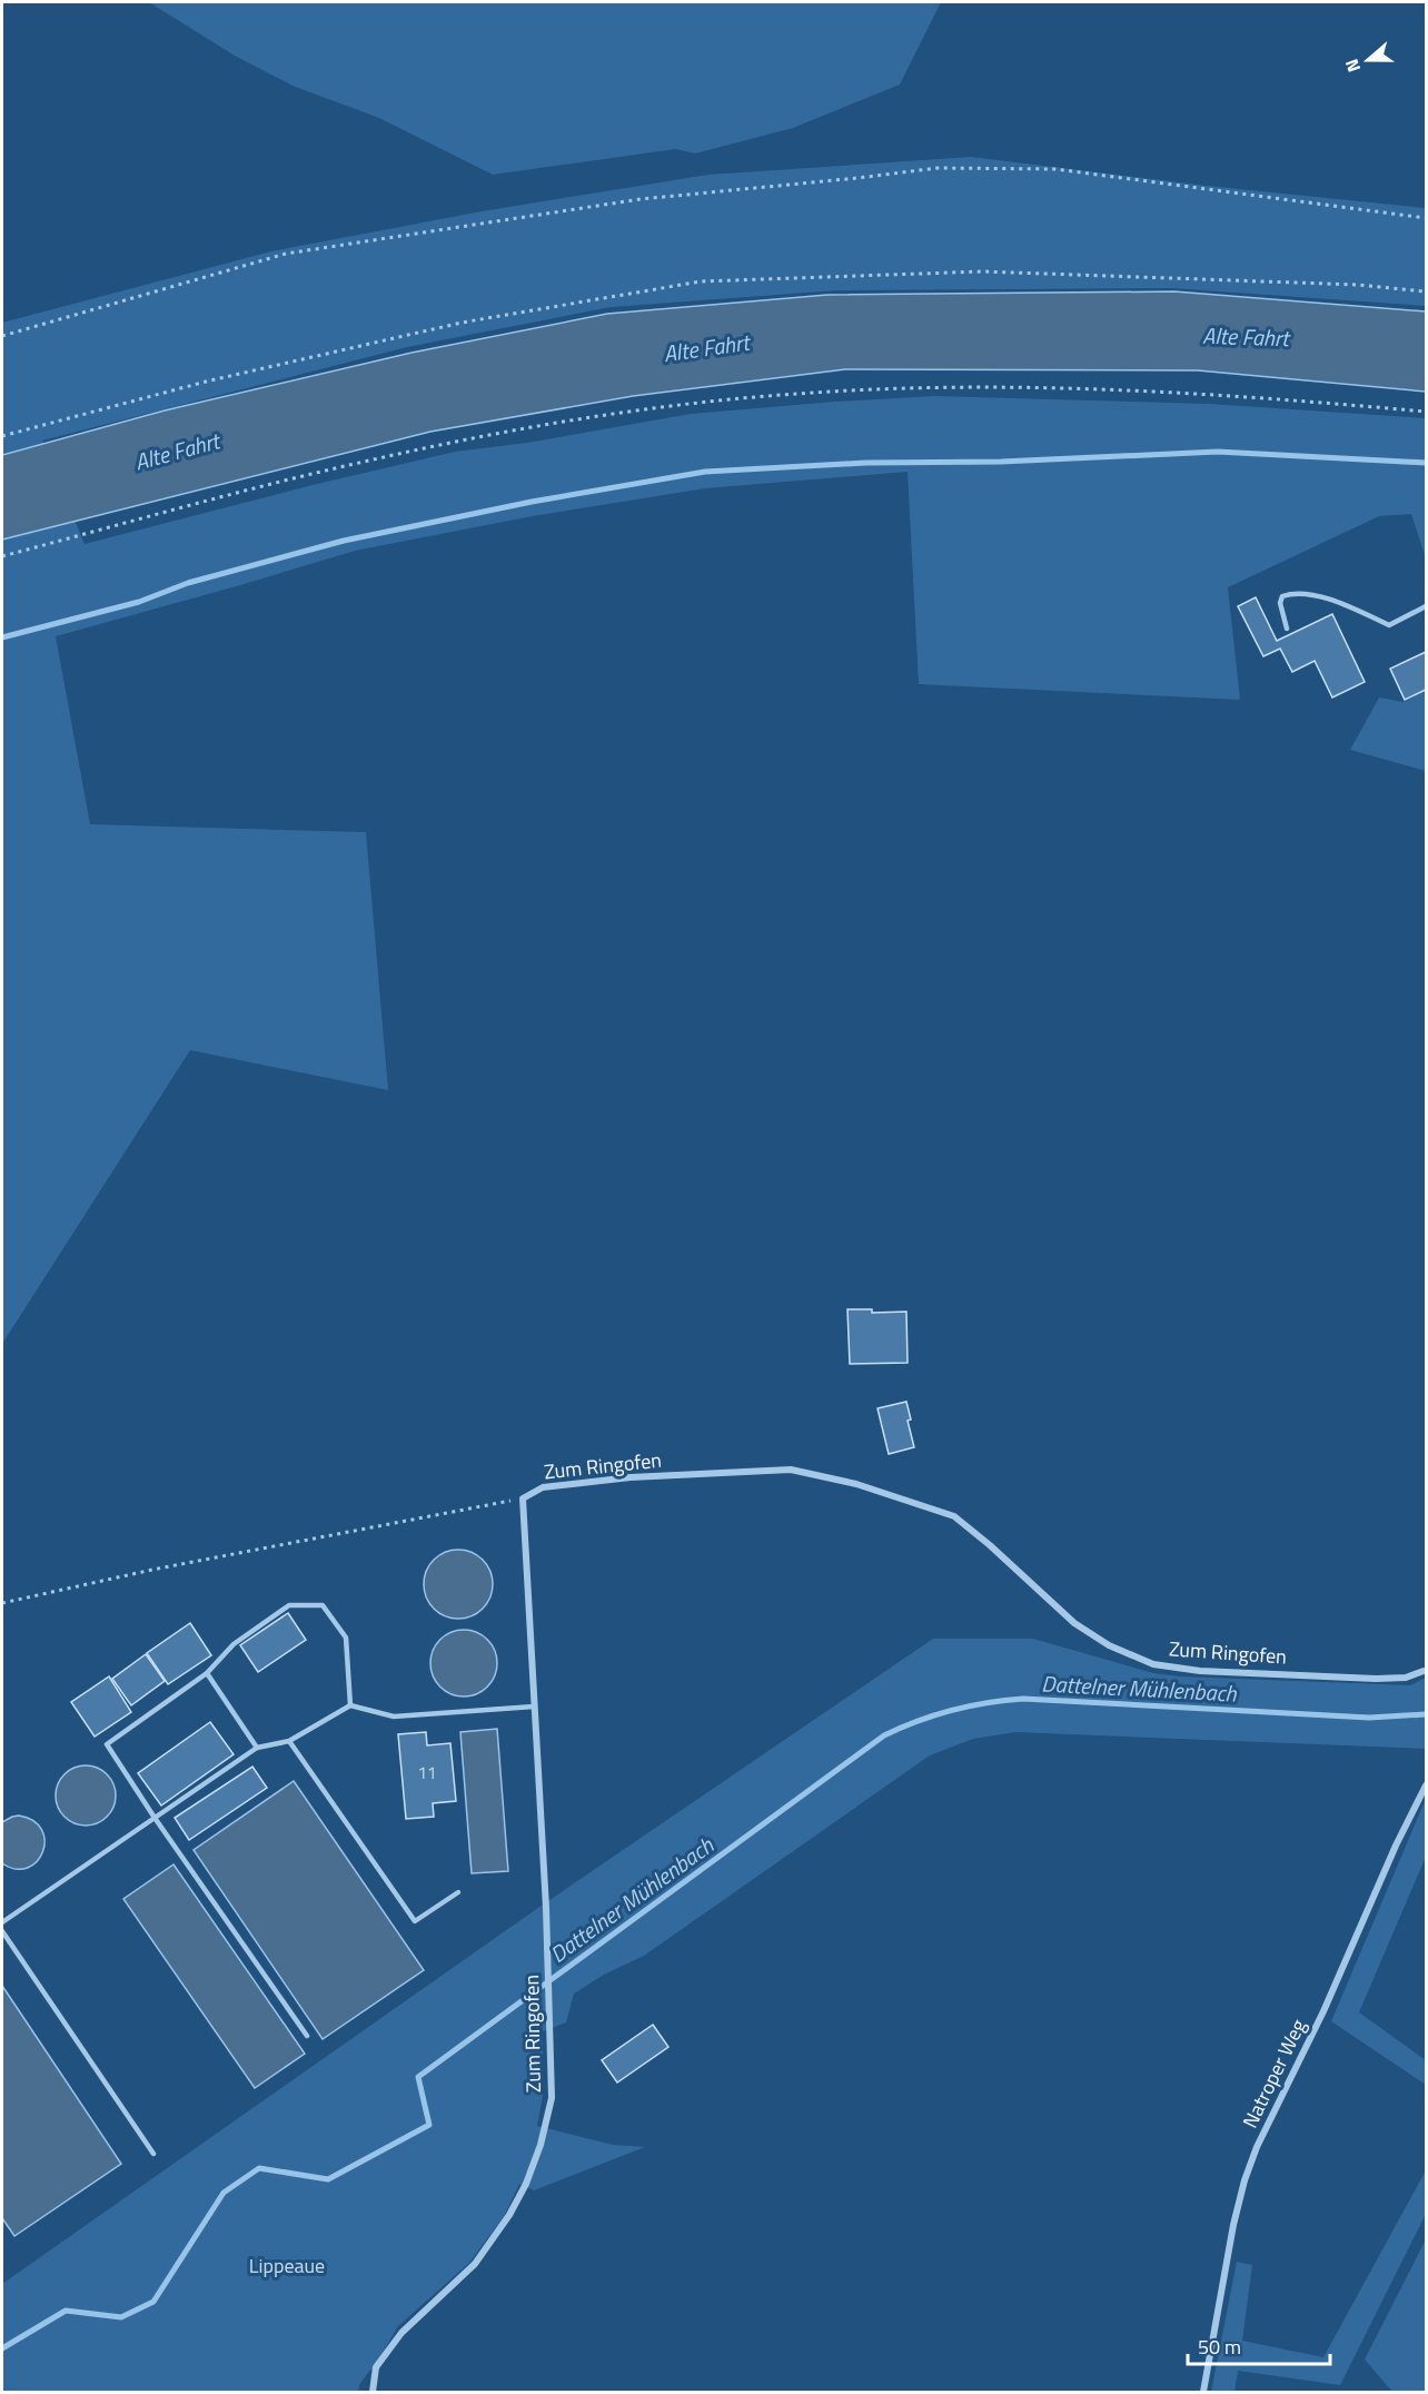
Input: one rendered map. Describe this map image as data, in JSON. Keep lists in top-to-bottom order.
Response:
{
  "streets": {
    "street": ["Zum Ringofen", "Natroper Weg"]
  },
  "water": ["Alte Fahrt", "Dattelner Mühlenbach"],
  "parks": ["Lippeaue"],
  "house_numbers": ["11"],
  "scale_bar": "50 m",
  "north": "left"
}
